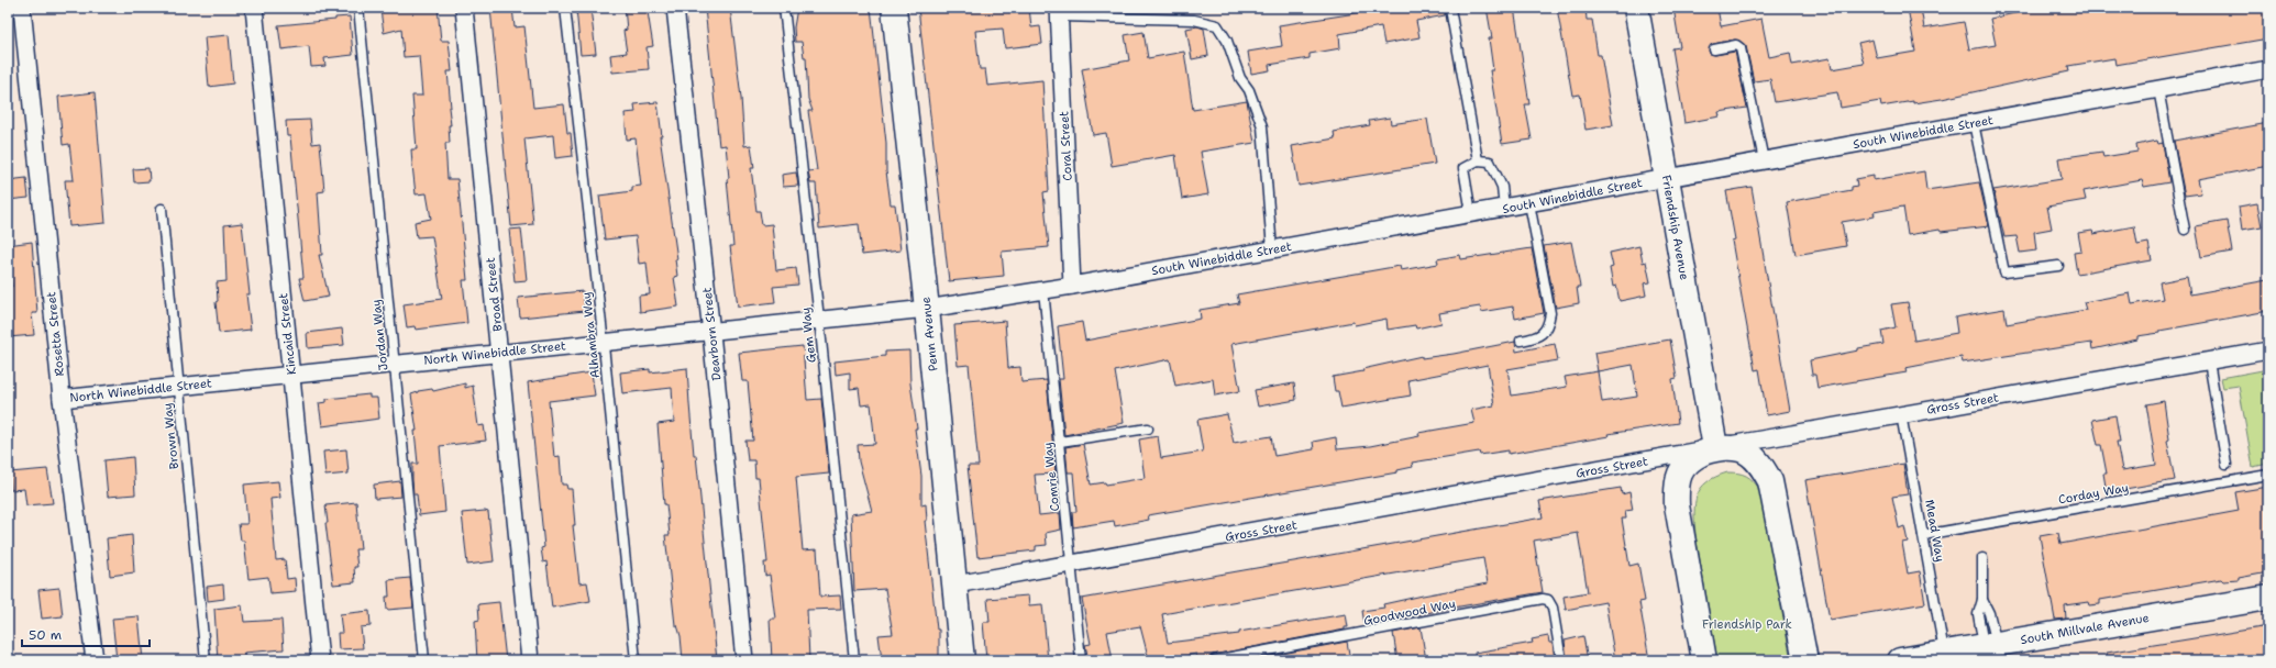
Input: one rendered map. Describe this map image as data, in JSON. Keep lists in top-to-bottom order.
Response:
{
  "streets": {
    "street": [
      "South Winebiddle Street",
      "Coral Street",
      "Friendship Avenue",
      "Broad Street",
      "Rosetta Street",
      "Kincaid Street",
      "Dearborn Street",
      "Penn Avenue",
      "North Winebiddle Street",
      "Gross Street",
      "South Millvale Avenue"
    ],
    "lane": [
      "Jordan Way",
      "Alhambra Way",
      "Gem Way",
      "Brown Way",
      "Comrie Way",
      "Corday Way",
      "Mead Way",
      "Goodwood Way"
    ]
  },
  "crossings": [
    ["South Winebiddle Street", "Coral Street"],
    ["South Winebiddle Street", "Friendship Avenue"],
    ["South Winebiddle Street", "Penn Avenue"],
    ["South Winebiddle Street", "North Winebiddle Street"],
    ["South Winebiddle Street", "Comrie Way"],
    ["Friendship Avenue", "Gross Street"],
    ["Broad Street", "North Winebiddle Street"],
    ["Rosetta Street", "North Winebiddle Street"],
    ["Kincaid Street", "North Winebiddle Street"],
    ["Dearborn Street", "North Winebiddle Street"],
    ["Penn Avenue", "North Winebiddle Street"],
    ["Penn Avenue", "Gross Street"],
    ["Jordan Way", "North Winebiddle Street"],
    ["Alhambra Way", "North Winebiddle Street"],
    ["Gem Way", "North Winebiddle Street"],
    ["North Winebiddle Street", "Brown Way"],
    ["Gross Street", "Comrie Way"],
    ["Gross Street", "Mead Way"],
    ["Corday Way", "Mead Way"],
    ["Mead Way", "South Millvale Avenue"]
  ],
  "parks": ["Friendship Park"],
  "scale_bar": "50 m"
}
